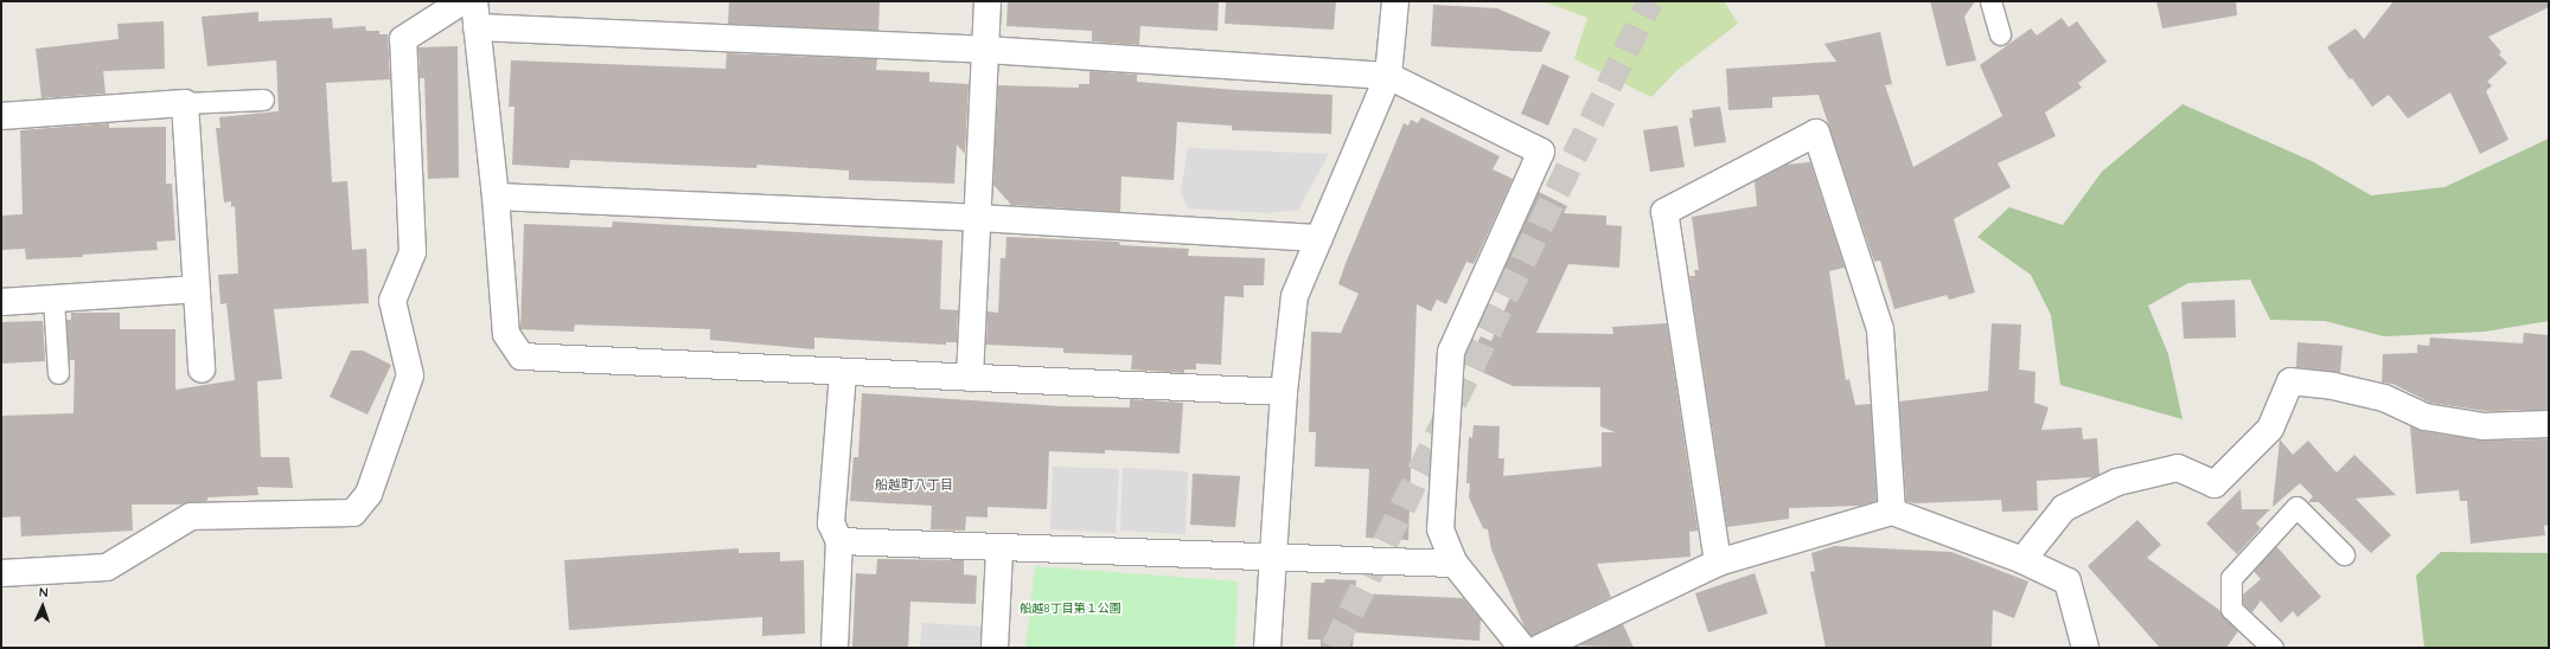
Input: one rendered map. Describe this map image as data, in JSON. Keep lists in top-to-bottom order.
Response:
{
  "districts": ["船越町八丁目"],
  "parks": ["船越8丁目第１公園"],
  "north": "top"
}
